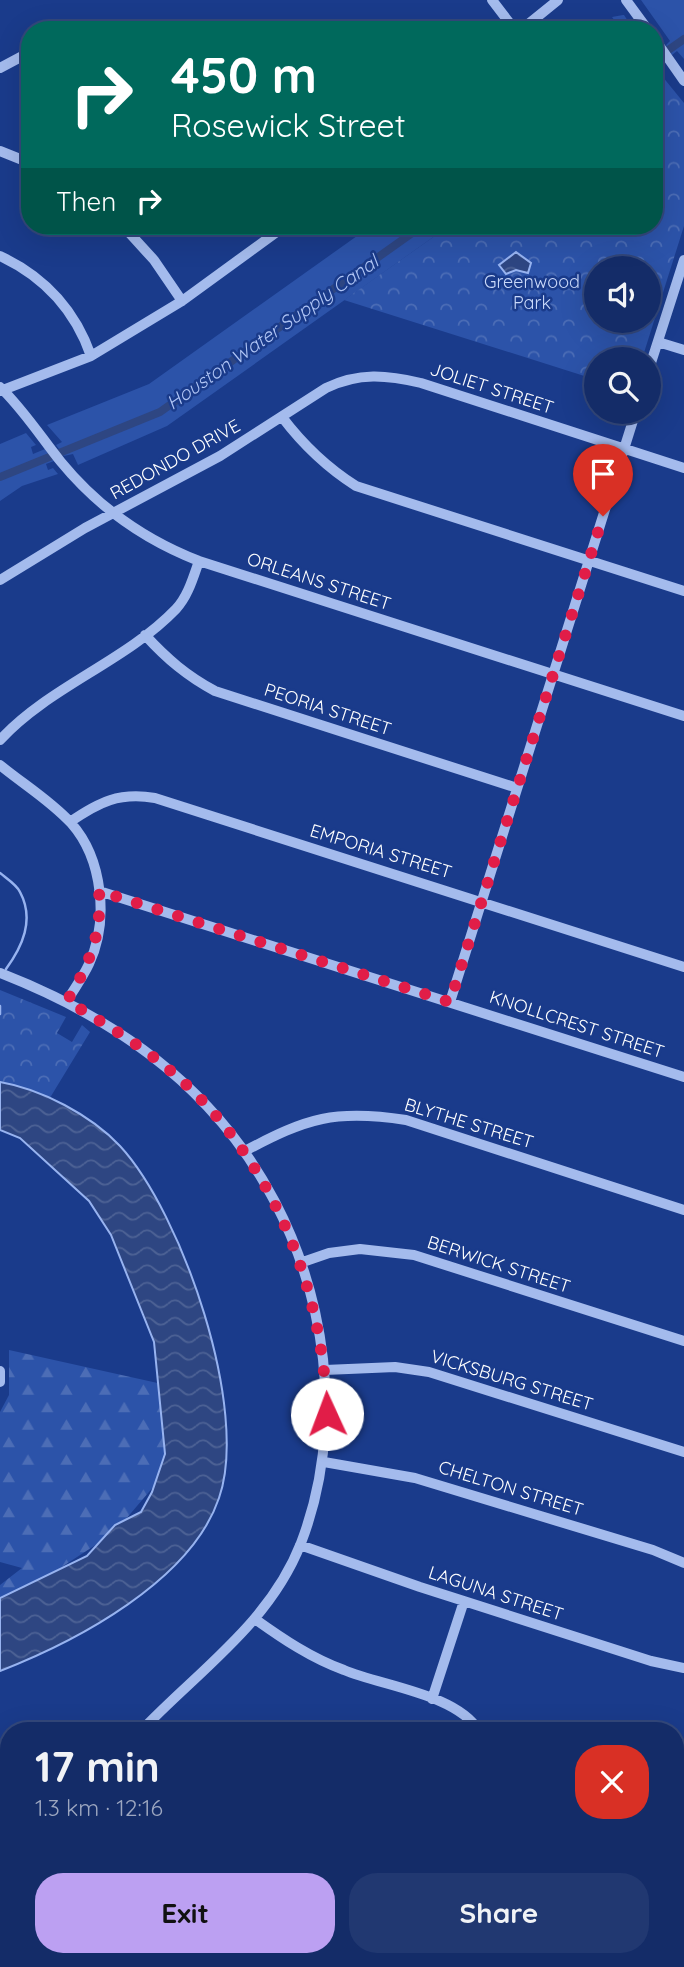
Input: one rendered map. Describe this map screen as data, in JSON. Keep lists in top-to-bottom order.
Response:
{
  "streets": {
    "street": [
      "JOLIET STREET",
      "REDONDO DRIVE",
      "ORLEANS STREET",
      "PEORIA STREET",
      "EMPORIA STREET",
      "KNOLLCREST STREET",
      "BLYTHE STREET",
      "BERWICK STREET",
      "VICKSBURG STREET",
      "CHELTON STREET",
      "LAGUNA STREET"
    ]
  },
  "crossings": [
    ["JOLIET STREET", "REDONDO DRIVE"],
    ["REDONDO DRIVE", "ORLEANS STREET"]
  ],
  "water": ["Houston Water Supply Canal"],
  "parks": ["Greenwood Park"],
  "page": {
    "turn": ["450 m", "Rosewick Street"],
    "then": "Then",
    "heading": ["17 min", "1.3 km · 12:16"],
    "buttons": ["Exit", "Share"]
  }
}
